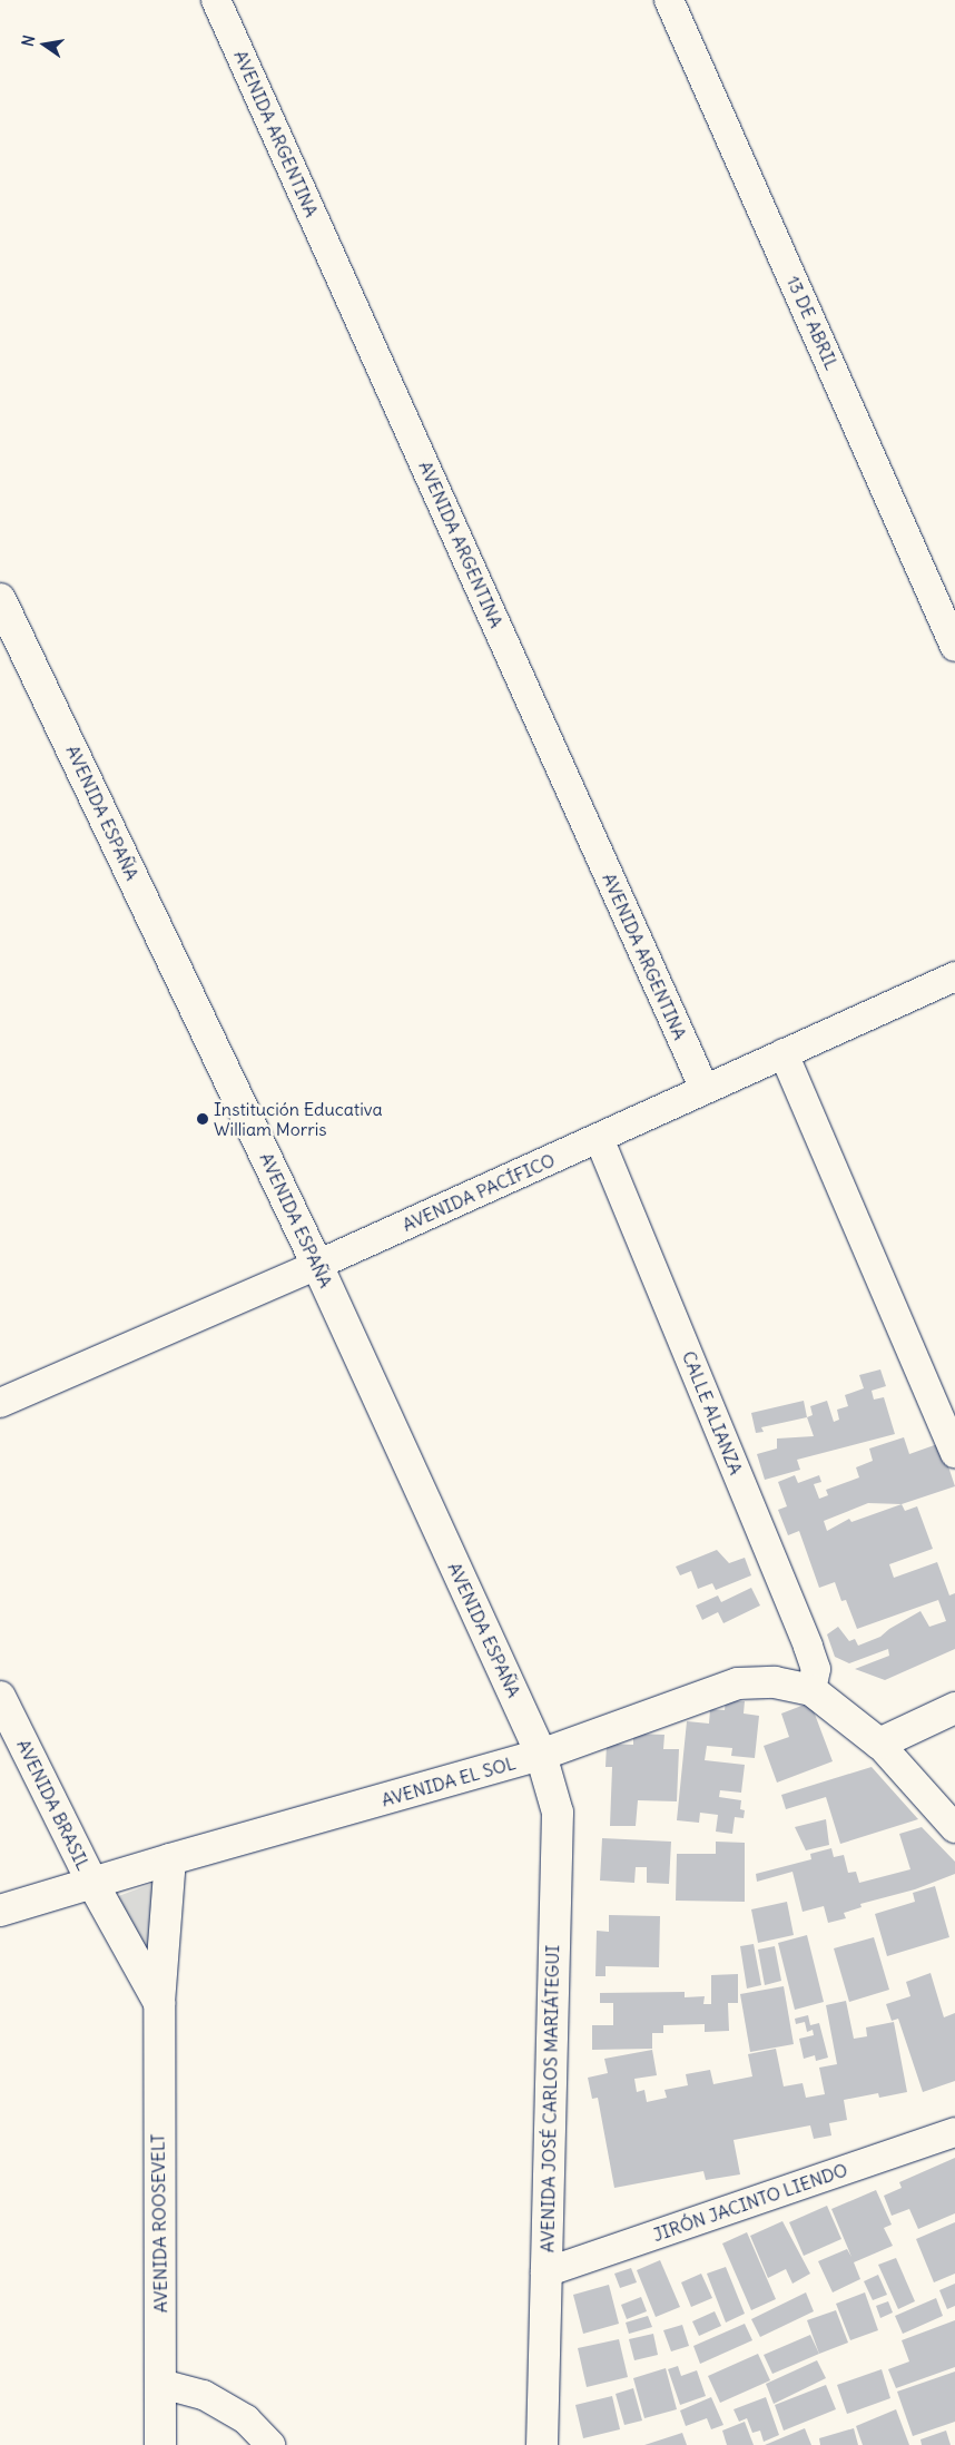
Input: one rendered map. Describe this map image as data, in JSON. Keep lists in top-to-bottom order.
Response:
{
  "streets": {
    "street": [
      "AVENIDA ARGENTINA",
      "13 DE ABRIL",
      "AVENIDA ESPAÑA",
      "AVENIDA PACÍFICO",
      "CALLE ALIANZA",
      "AVENIDA EL SOL",
      "AVENIDA BRASIL",
      "AVENIDA JOSÉ CARLOS MARIÁTEGUI",
      "JIRÓN JACINTO LIENDO",
      "AVENIDA ROOSEVELT"
    ]
  },
  "crossings": [
    ["AVENIDA ARGENTINA", "AVENIDA PACÍFICO"],
    ["AVENIDA ESPAÑA", "AVENIDA PACÍFICO"],
    ["AVENIDA ESPAÑA", "AVENIDA EL SOL"],
    ["AVENIDA ESPAÑA", "AVENIDA JOSÉ CARLOS MARIÁTEGUI"],
    ["AVENIDA PACÍFICO", "CALLE ALIANZA"],
    ["CALLE ALIANZA", "AVENIDA EL SOL"],
    ["AVENIDA EL SOL", "AVENIDA BRASIL"],
    ["AVENIDA EL SOL", "AVENIDA JOSÉ CARLOS MARIÁTEGUI"],
    ["AVENIDA EL SOL", "AVENIDA ROOSEVELT"],
    ["AVENIDA BRASIL", "AVENIDA ROOSEVELT"],
    ["AVENIDA JOSÉ CARLOS MARIÁTEGUI", "JIRÓN JACINTO LIENDO"]
  ],
  "places": ["Institución Educativa William Morris"],
  "north": "left"
}
